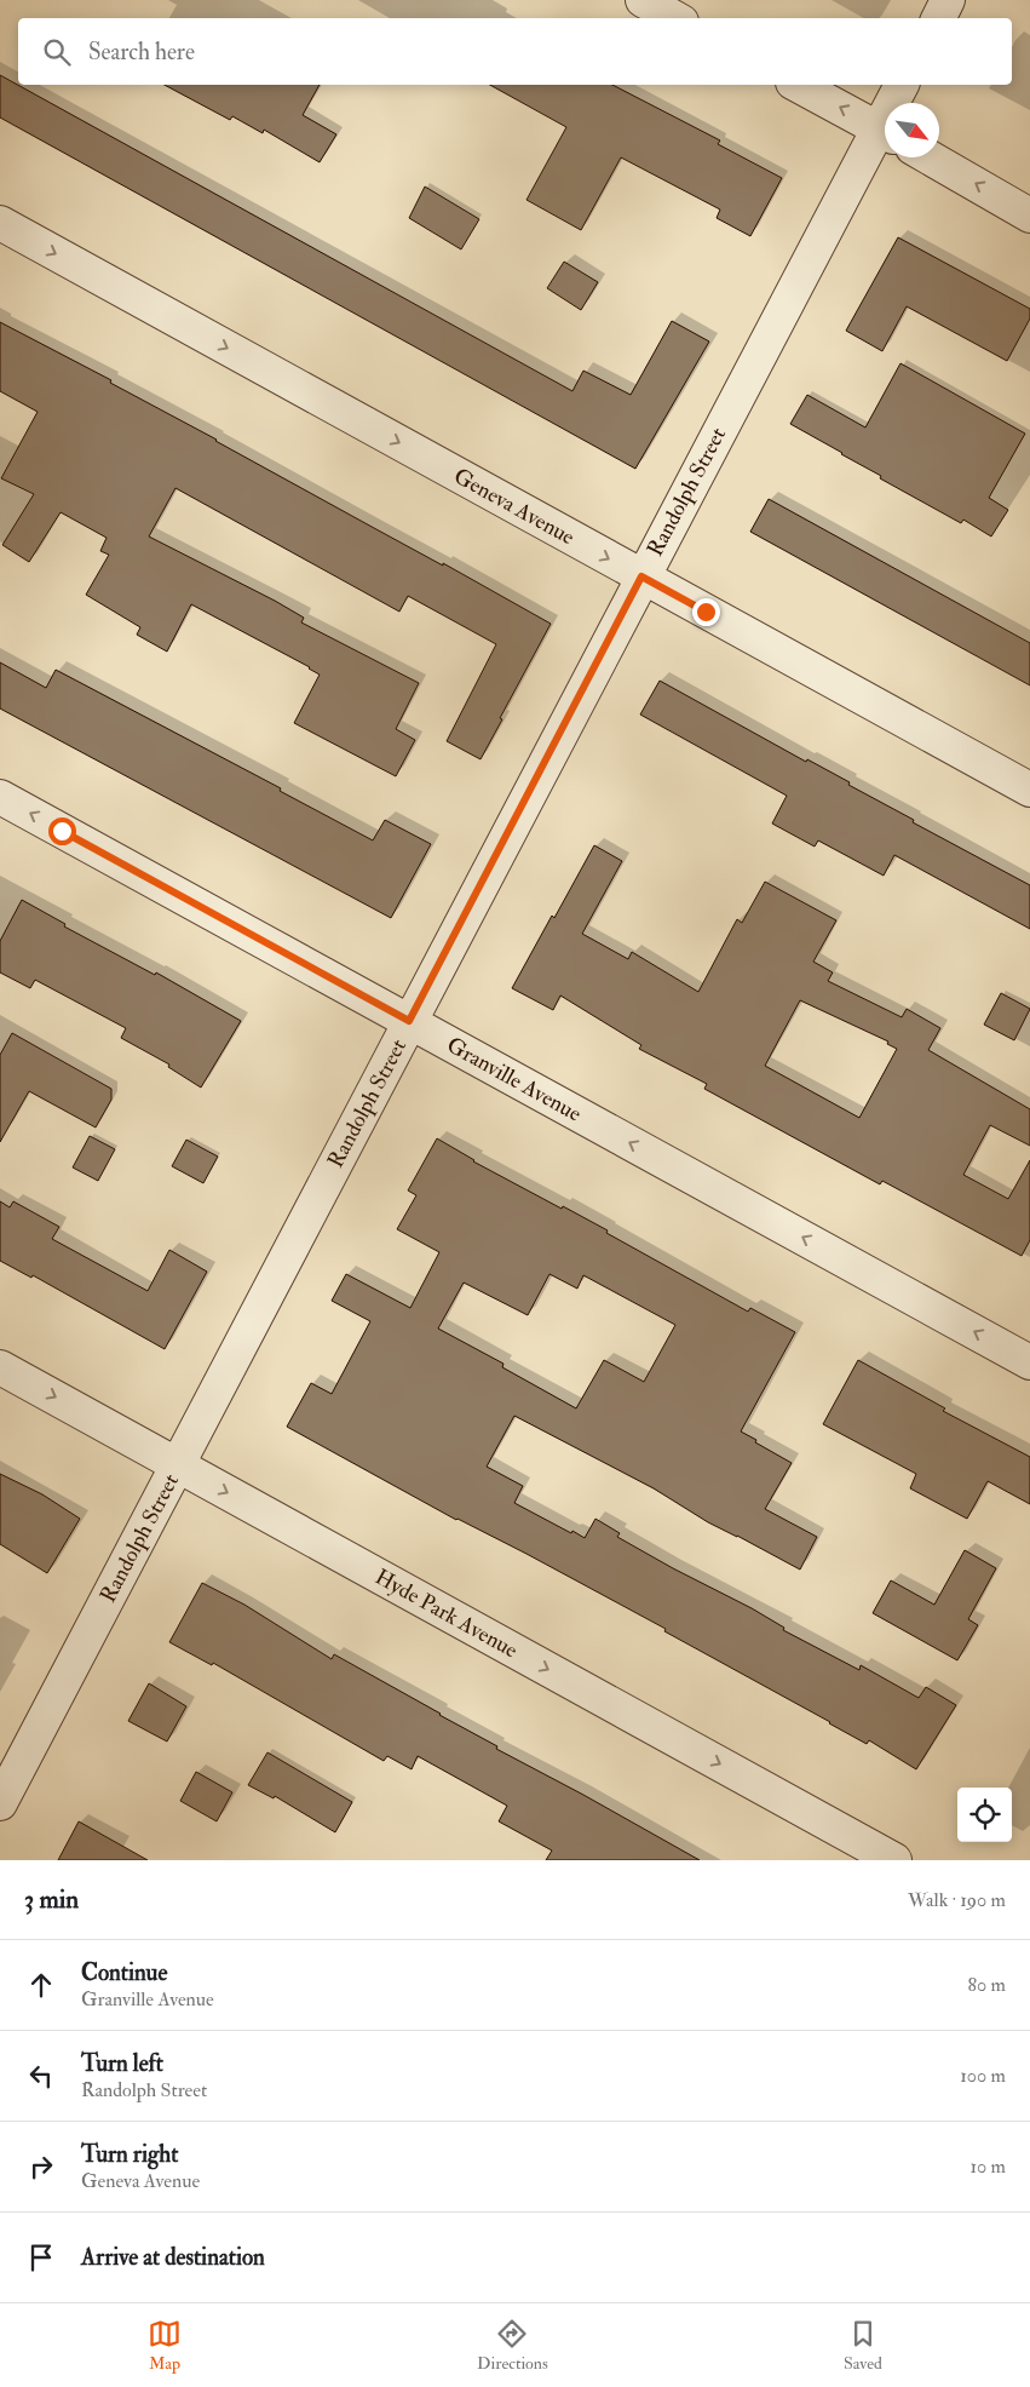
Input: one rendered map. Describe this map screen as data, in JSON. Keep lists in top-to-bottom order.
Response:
{
  "streets": {
    "street": [
      "Randolph Street",
      "Geneva Avenue",
      "Granville Avenue",
      "Hyde Park Avenue"
    ]
  },
  "crossings": [
    ["Randolph Street", "Geneva Avenue"],
    ["Randolph Street", "Granville Avenue"],
    ["Randolph Street", "Hyde Park Avenue"]
  ],
  "one_way": ["Geneva Avenue", "Granville Avenue", "Hyde Park Avenue"],
  "north": "bottom right",
  "page": {
    "search": "Search here",
    "heading": ["3 min", "Walk · 190 m"],
    "list": [
      ["Continue", "Granville Avenue", "80 m"],
      ["Turn left", "Randolph Street", "100 m"],
      ["Turn right", "Geneva Avenue", "10 m"],
      "Arrive at destination"
    ],
    "nav": ["Map", "Directions", "Saved"]
  }
}
